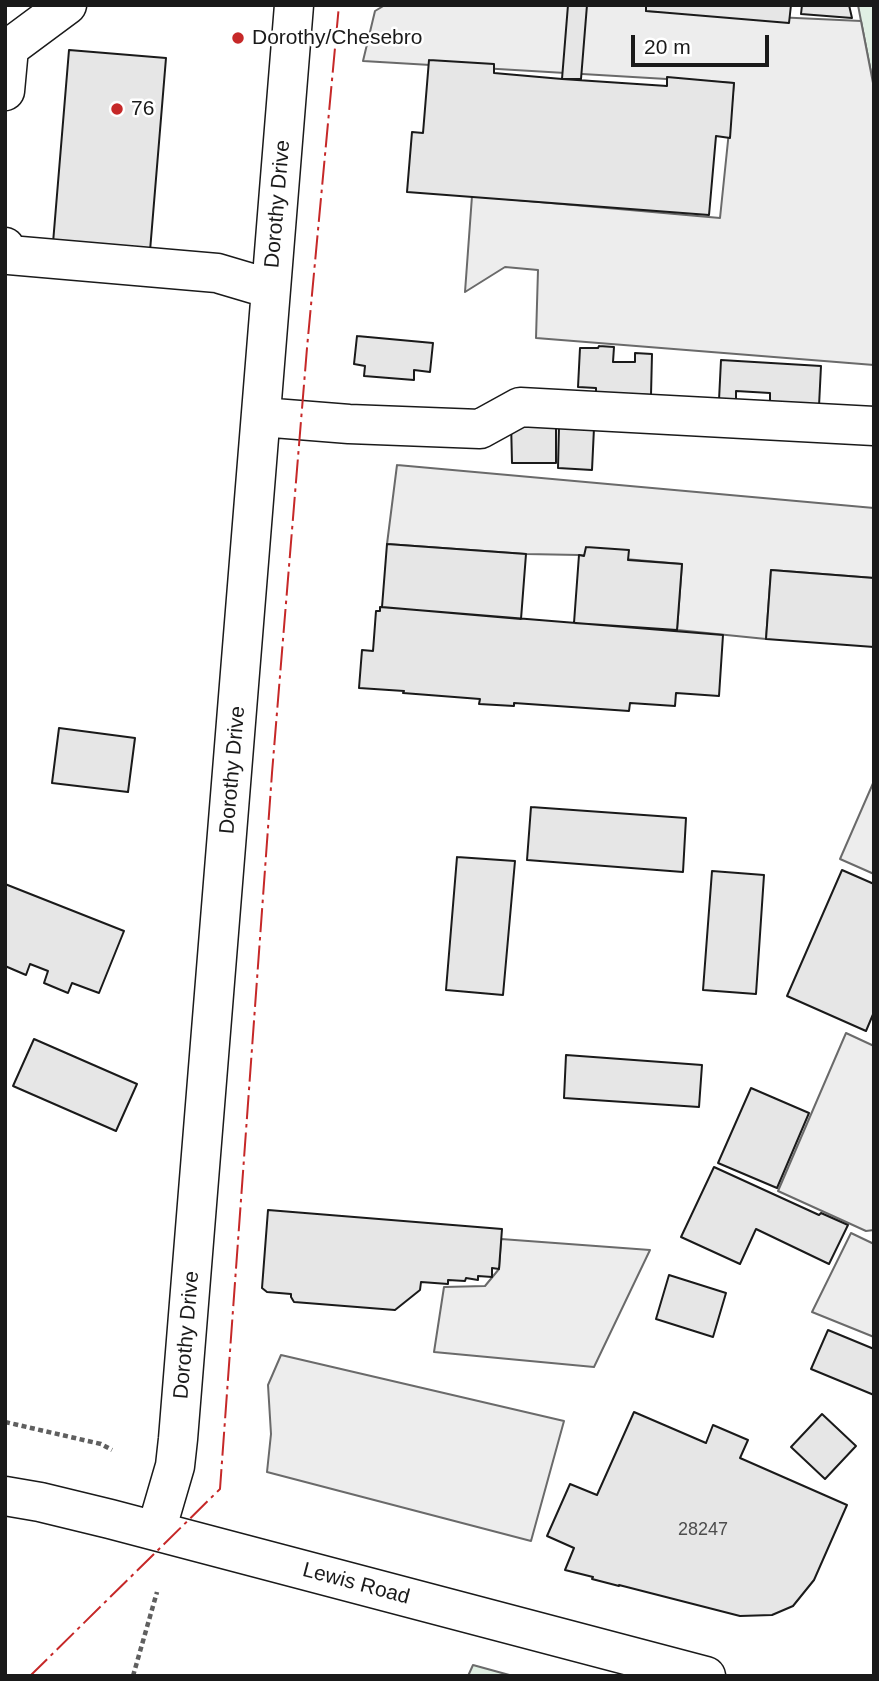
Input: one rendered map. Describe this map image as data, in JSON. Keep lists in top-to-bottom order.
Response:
{
  "streets": {
    "street": ["Dorothy Drive", "Lewis Road"]
  },
  "crossings": [
    ["Dorothy Drive", "Lewis Road"]
  ],
  "places": ["Dorothy/Chesebro", "76"],
  "house_numbers": ["28247"],
  "scale_bar": "20 m"
}
